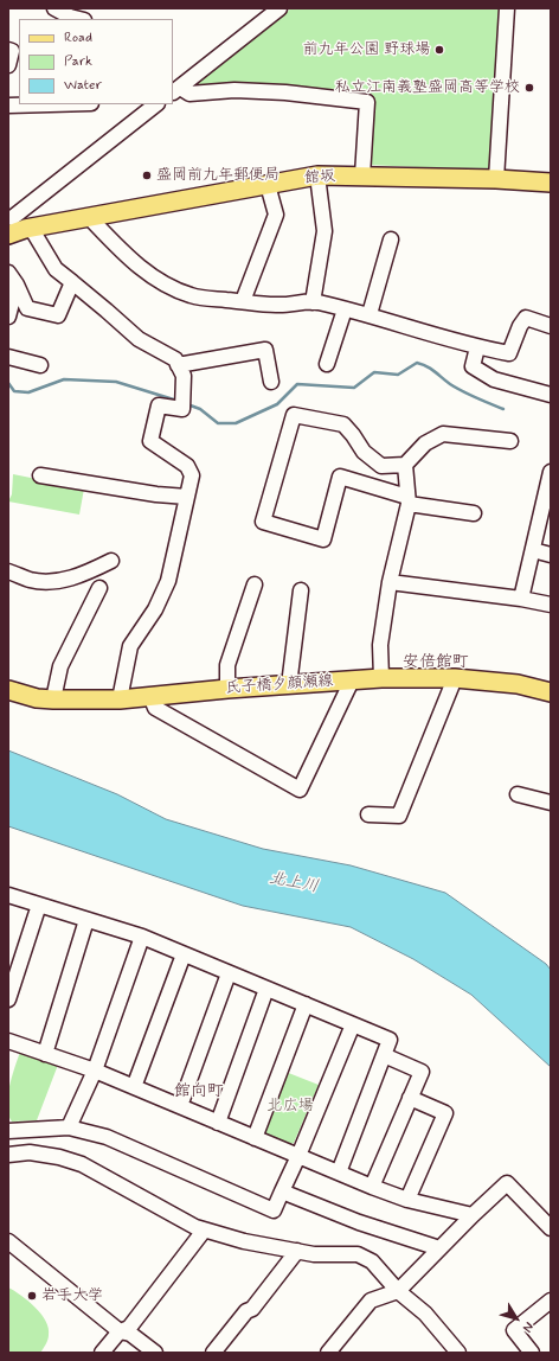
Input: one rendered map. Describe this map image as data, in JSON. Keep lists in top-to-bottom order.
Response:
{
  "streets": {
    "main road": ["館坂", "氏子橋夕顔瀬線"]
  },
  "districts": ["安倍館町", "館向町"],
  "water": ["北上川"],
  "parks": ["北広場"],
  "places": [
    "前九年公園 野球場",
    "私立江南義塾盛岡高等学校",
    "盛岡前九年郵便局",
    "岩手大学"
  ],
  "legend": ["Road", "Park", "Water"],
  "north": "bottom right"
}
